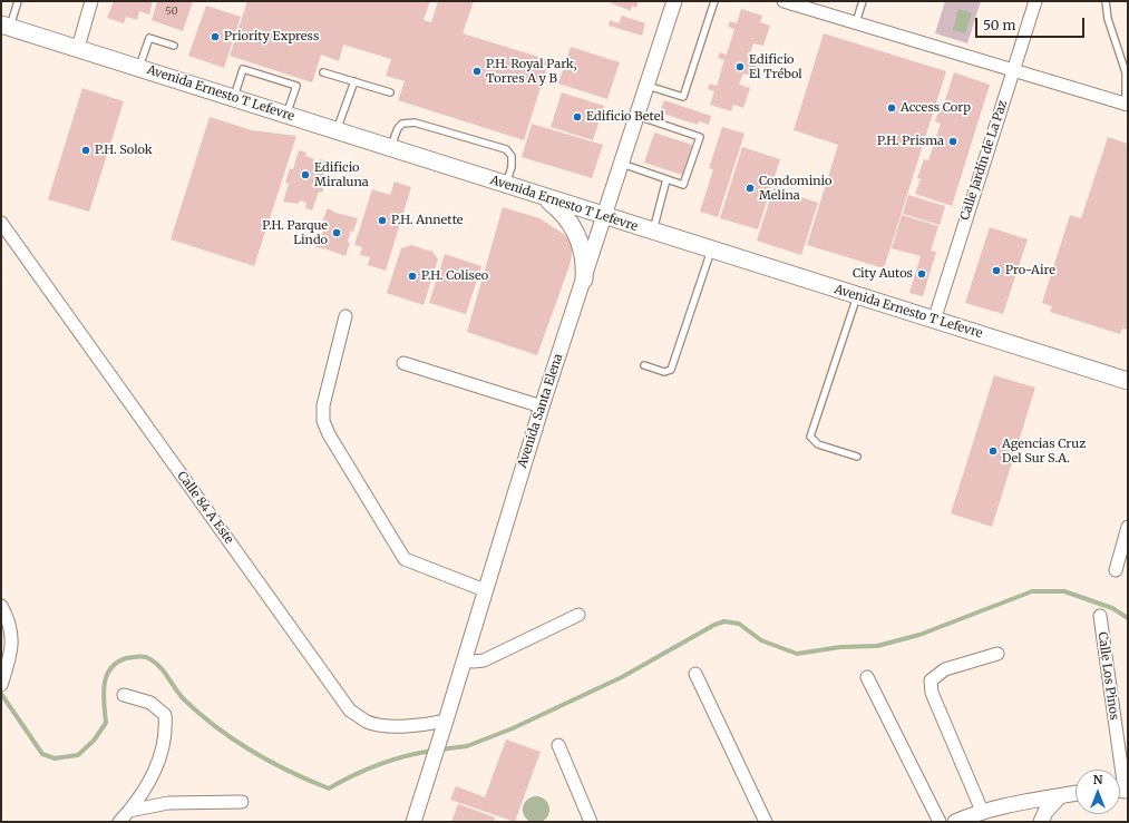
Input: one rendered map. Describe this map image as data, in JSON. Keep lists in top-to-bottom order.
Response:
{
  "streets": {
    "main road": ["Avenida Ernesto T Lefevre"],
    "street": [
      "Calle Jardín de La Paz",
      "Avenida Santa Elena",
      "Calle 84 A Este",
      "Calle Los Pinos"
    ]
  },
  "crossings": [
    ["Avenida Ernesto T Lefevre", "Calle Jardín de La Paz"],
    ["Avenida Ernesto T Lefevre", "Avenida Santa Elena"],
    ["Avenida Santa Elena", "Calle 84 A Este"]
  ],
  "places": [
    "Priority Express",
    "Edificio El Trébol",
    "P.H. Royal Park, Torres A y B",
    "Access Corp",
    "Edificio Betel",
    "P.H. Prisma",
    "P.H. Solok",
    "Edificio Miraluna",
    "Condominio Melina",
    "P.H. Annette",
    "P.H. Parque Lindo",
    "Pro-Aire",
    "City Autos",
    "P.H. Coliseo",
    "Agencias Cruz Del Sur S.A."
  ],
  "house_numbers": ["50"],
  "scale_bar": "50 m",
  "north": "top"
}
